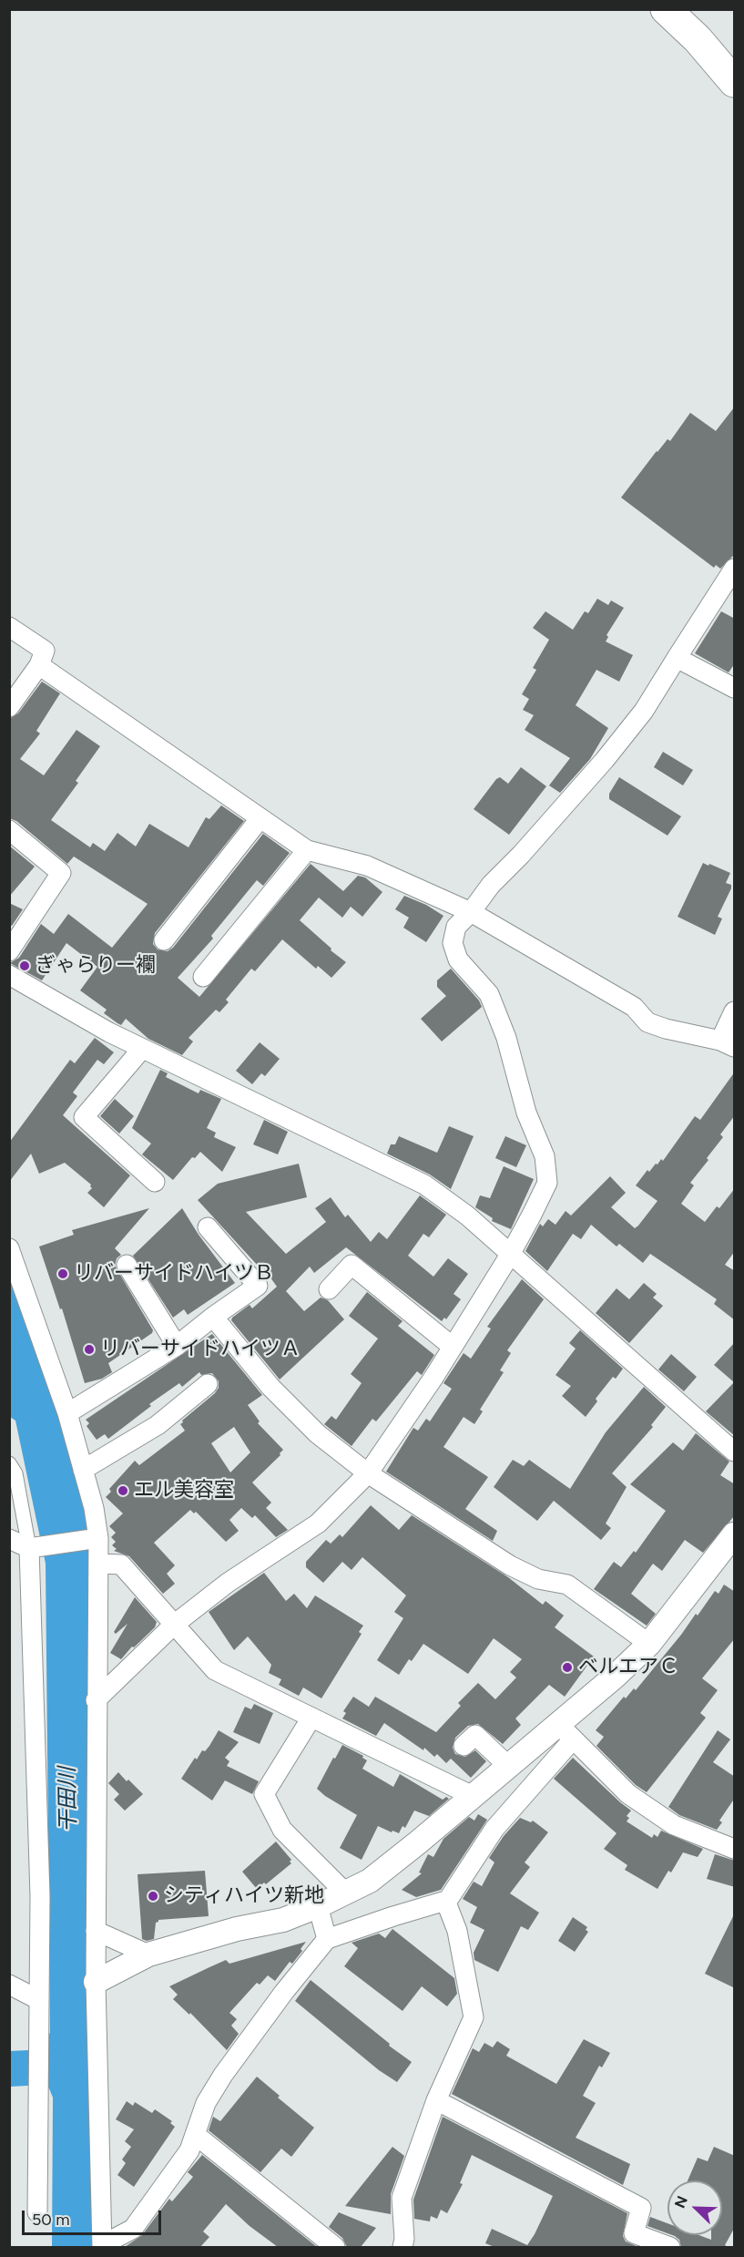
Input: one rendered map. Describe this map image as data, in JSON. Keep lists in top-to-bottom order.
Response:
{
  "water": ["干田川"],
  "places": [
    "ぎゃらりー襴",
    "リバーサイドハイツＢ",
    "リバーサイドハイツＡ",
    "エル美容室",
    "ベルエアＣ",
    "シティハイツ新地"
  ],
  "scale_bar": "50 m",
  "north": "top left"
}
